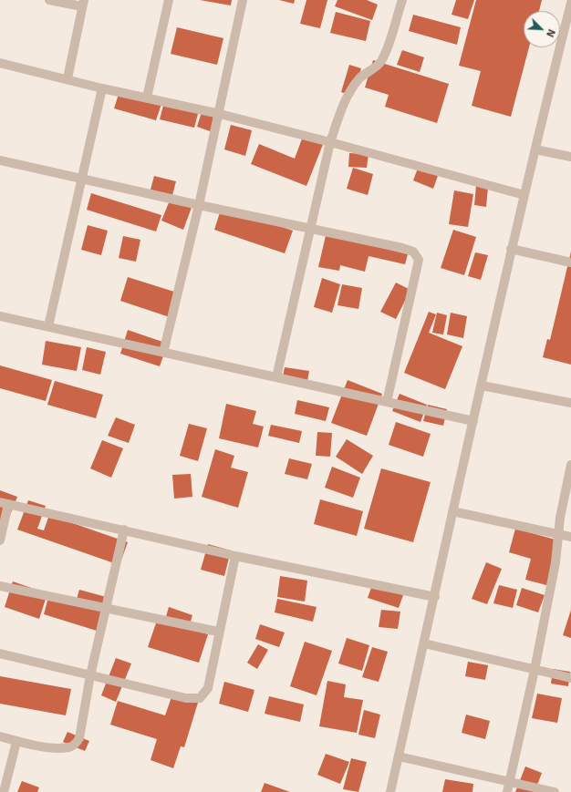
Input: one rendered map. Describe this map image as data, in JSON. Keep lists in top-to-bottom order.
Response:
{
  "north": "bottom right"
}
